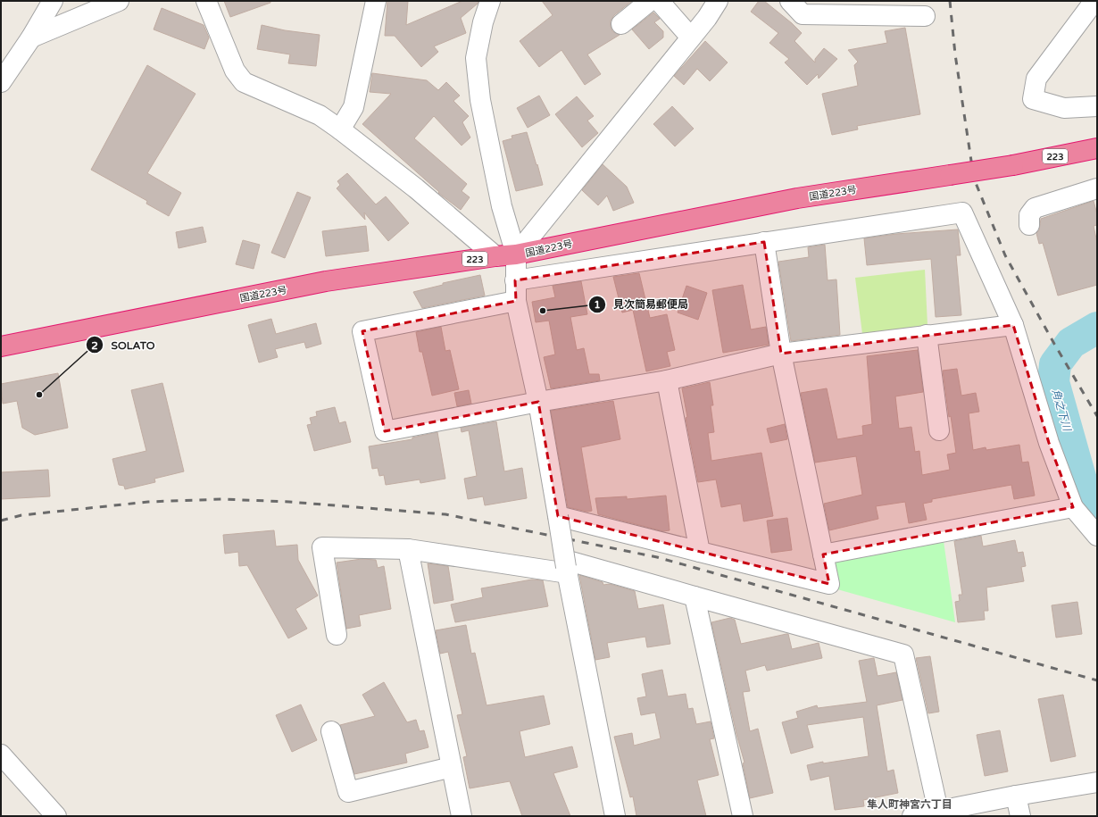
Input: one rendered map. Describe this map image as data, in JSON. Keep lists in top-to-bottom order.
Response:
{
  "streets": {
    "highway": ["223", "国道223号"]
  },
  "districts": ["隼人町神宮六丁目"],
  "water": ["角之下川"],
  "places": ["見次簡易郵便局", "SOLATO"]
}
